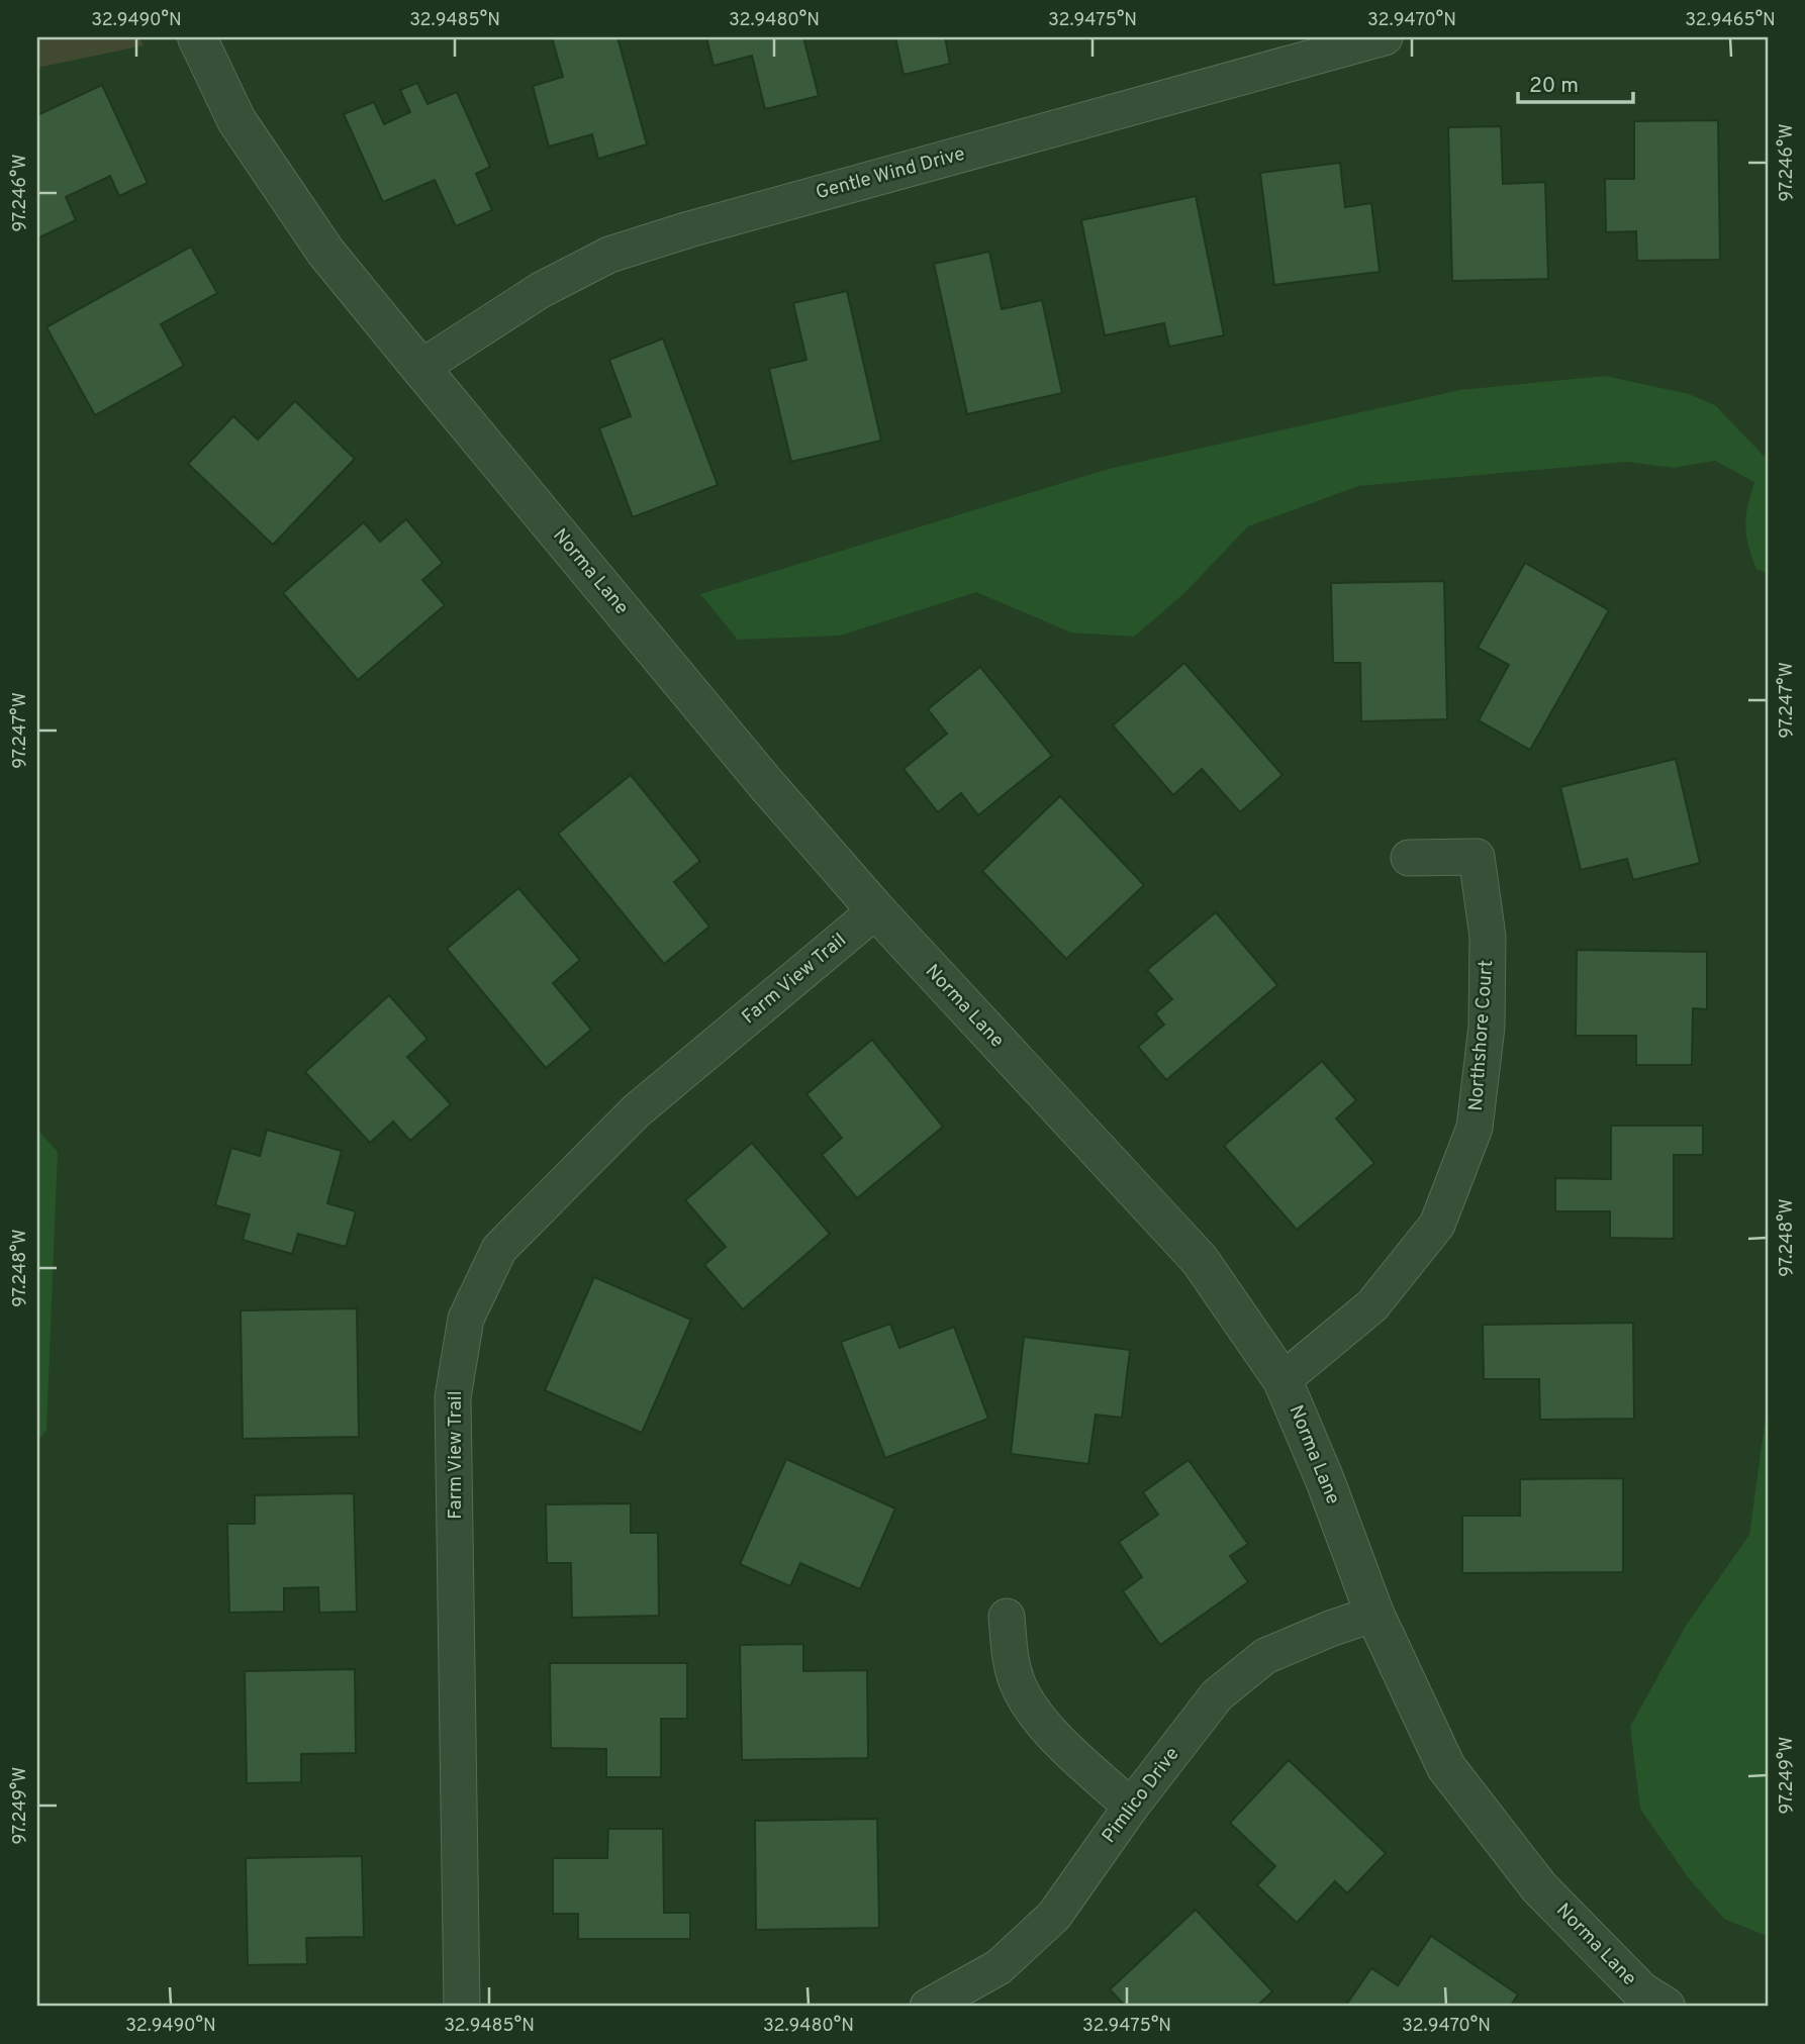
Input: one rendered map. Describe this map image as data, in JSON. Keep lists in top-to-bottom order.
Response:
{
  "streets": {
    "street": [
      "Gentle Wind Drive",
      "Norma Lane",
      "Farm View Trail",
      "Northshore Court",
      "Pimlico Drive"
    ]
  },
  "crossings": [
    ["Gentle Wind Drive", "Norma Lane"],
    ["Norma Lane", "Farm View Trail"],
    ["Norma Lane", "Northshore Court"],
    ["Norma Lane", "Pimlico Drive"]
  ],
  "scale_bar": "20 m",
  "coordinates": [
    "32.9490°N",
    "32.9485°N",
    "32.9480°N",
    "32.9475°N",
    "32.9470°N",
    "32.9465°N",
    "97.246°W",
    "97.247°W",
    "97.248°W",
    "97.249°W"
  ]
}
